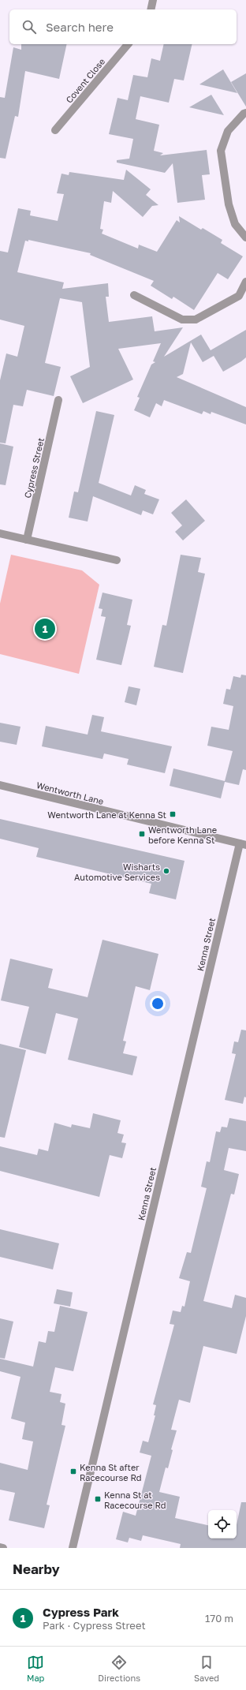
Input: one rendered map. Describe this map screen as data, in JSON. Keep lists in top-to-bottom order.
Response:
{
  "streets": {
    "street": [
      "Covent Close",
      "Cypress Street",
      "Wentworth Lane",
      "Kenna Street"
    ]
  },
  "crossings": [
    ["Wentworth Lane", "Kenna Street"]
  ],
  "places": {
    "transit": [
      "Wentworth Lane at Kenna St",
      "Wentworth Lane before Kenna St",
      "Kenna St after Racecourse Rd",
      "Kenna St at Racecourse Rd"
    ],
    "other": ["Wisharts Automotive Services"]
  },
  "page": {
    "search": "Search here",
    "pins": "1",
    "heading": "Nearby",
    "list": [
      {
        "mark": "1",
        "name": "Cypress Park",
        "note": "Park · Cypress Street",
        "value": "170 m"
      }
    ],
    "nav": ["Map", "Directions", "Saved"]
  }
}
